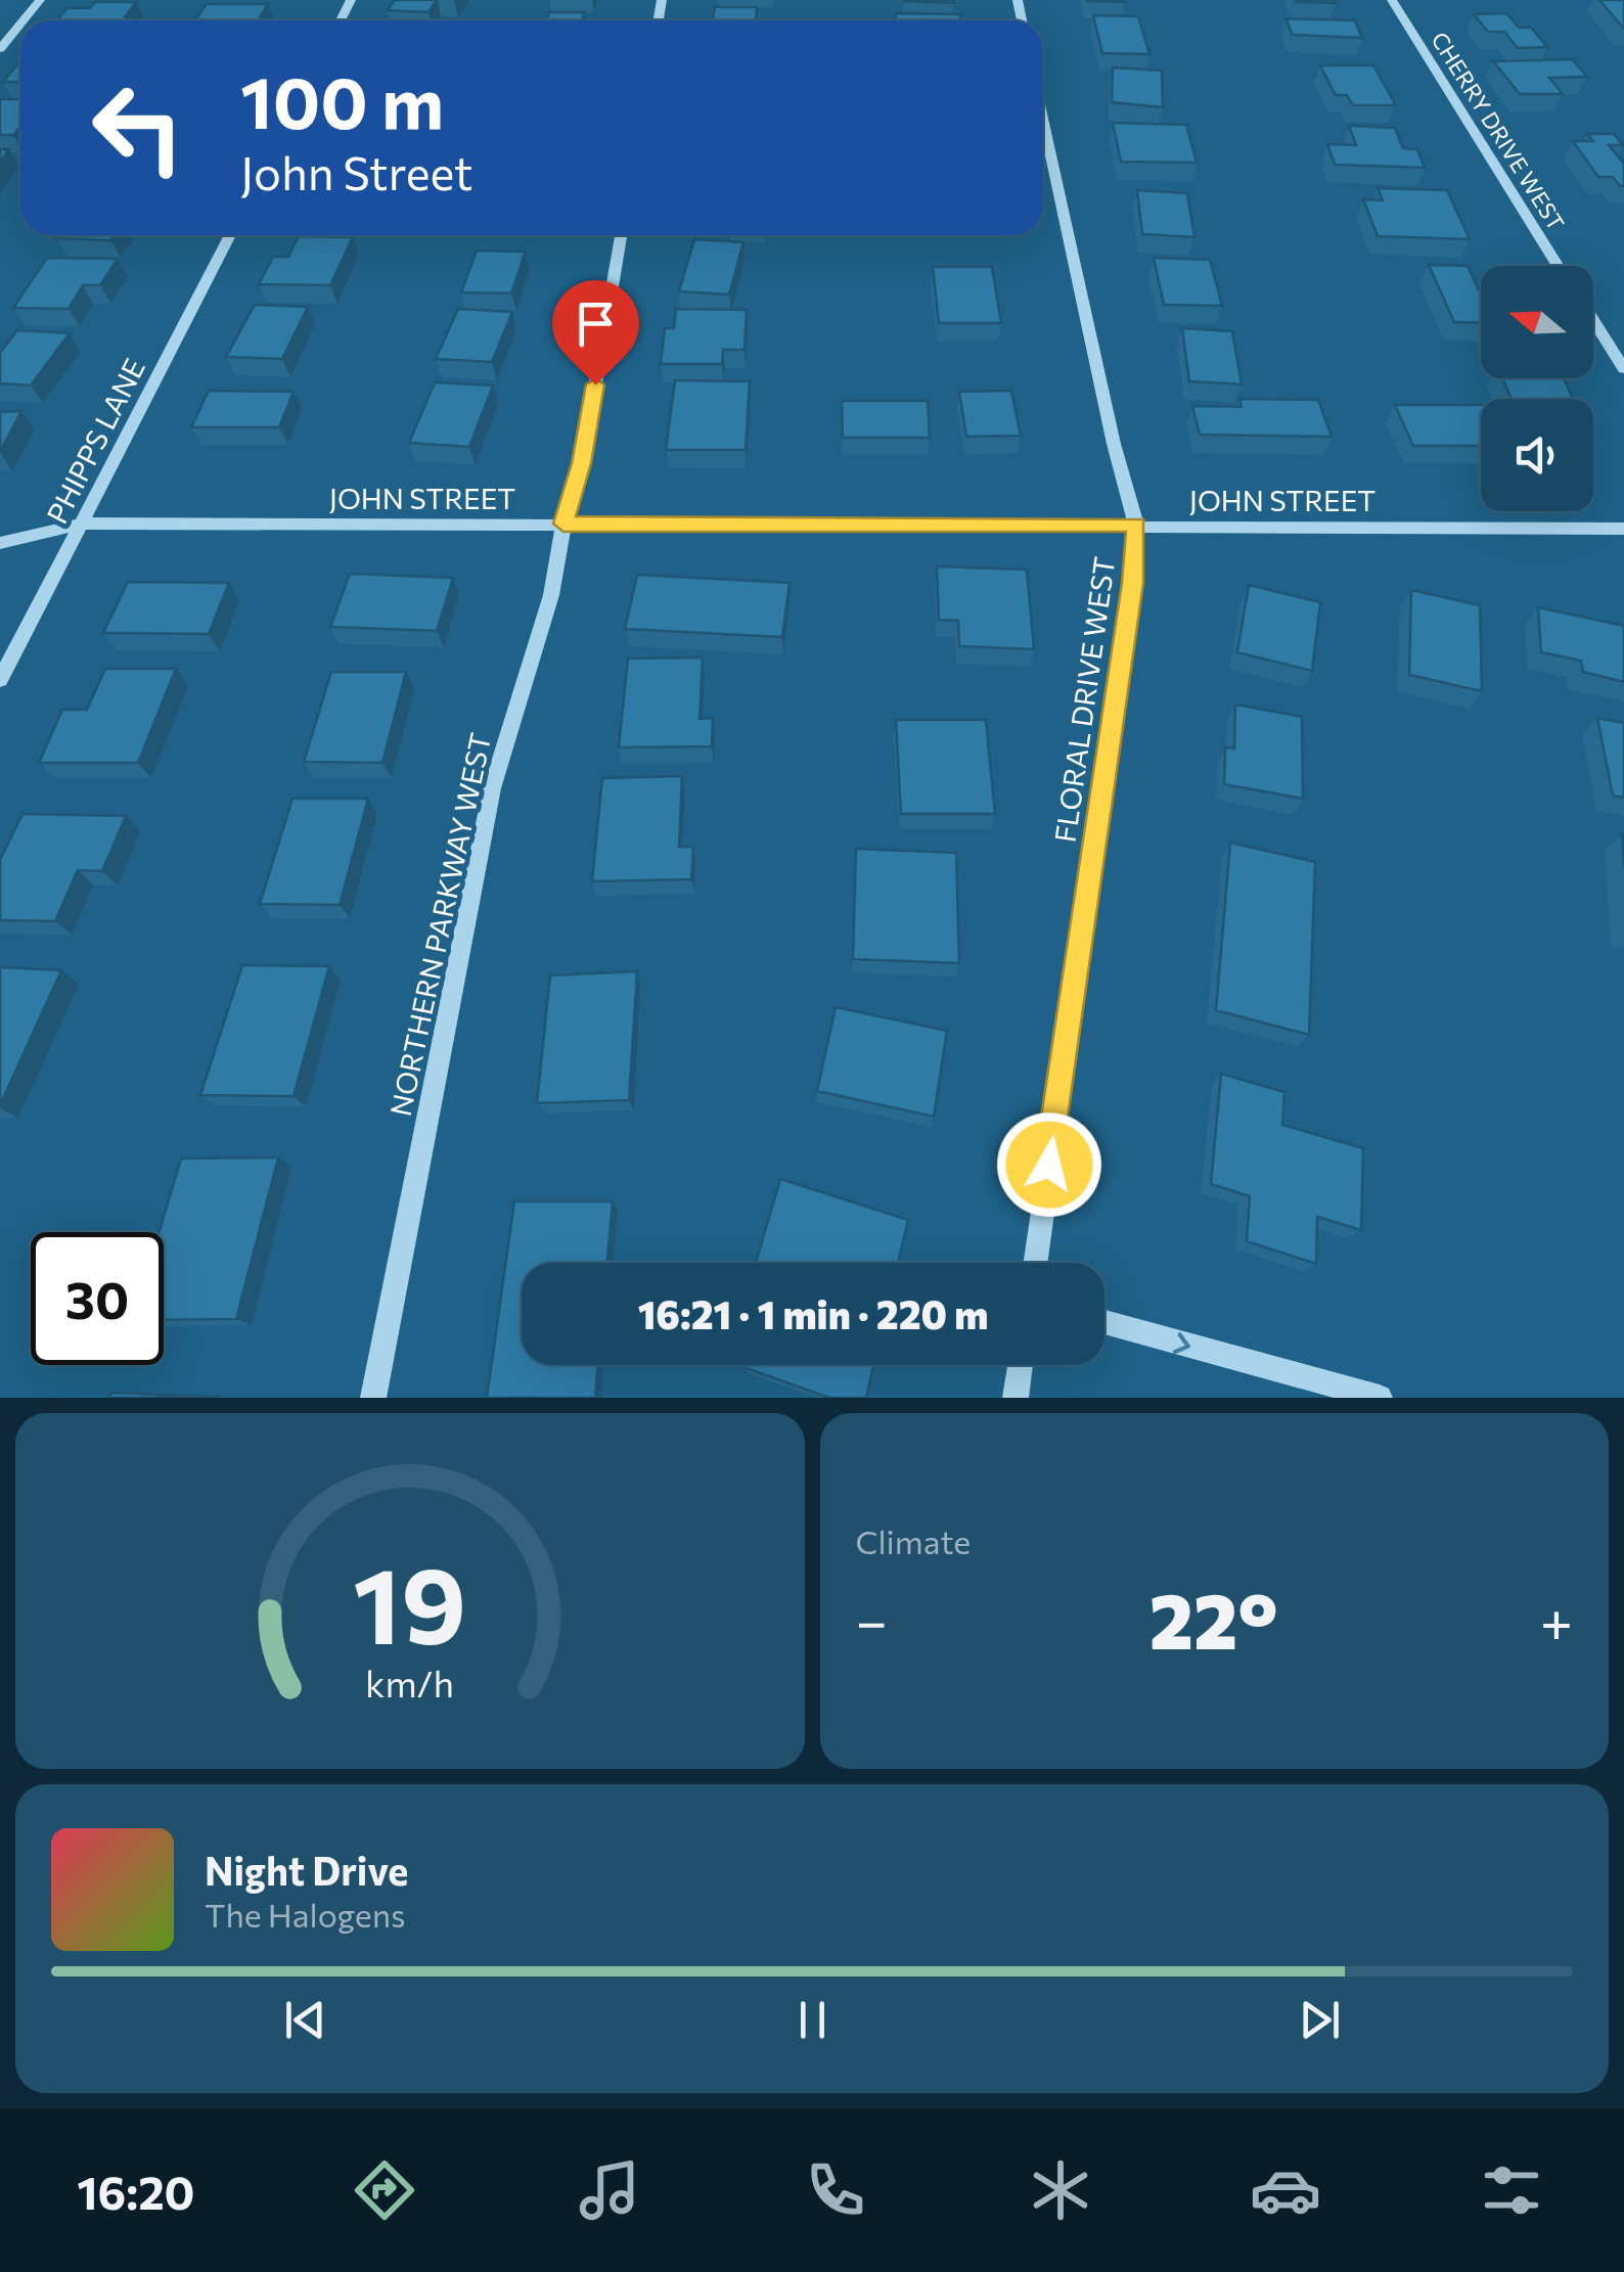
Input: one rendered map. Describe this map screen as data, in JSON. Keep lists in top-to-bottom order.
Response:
{
  "streets": {
    "street": [
      "CHERRY DRIVE WEST",
      "PHIPPS LANE",
      "JOHN STREET",
      "FLORAL DRIVE WEST",
      "NORTHERN PARKWAY WEST"
    ]
  },
  "crossings": [
    ["PHIPPS LANE", "JOHN STREET"],
    ["JOHN STREET", "FLORAL DRIVE WEST"],
    ["JOHN STREET", "NORTHERN PARKWAY WEST"]
  ],
  "north": "left",
  "page": {
    "turn": ["100 m", "John Street"],
    "limit": "30",
    "trip": "16:21 · 1 min · 220 m",
    "tile": "Climate",
    "heat": ["−", "22°", "+"],
    "song": ["Night Drive", "The Halogens"],
    "tabs": "16:20",
    "gauge": ["19", "km/h"]
  }
}
